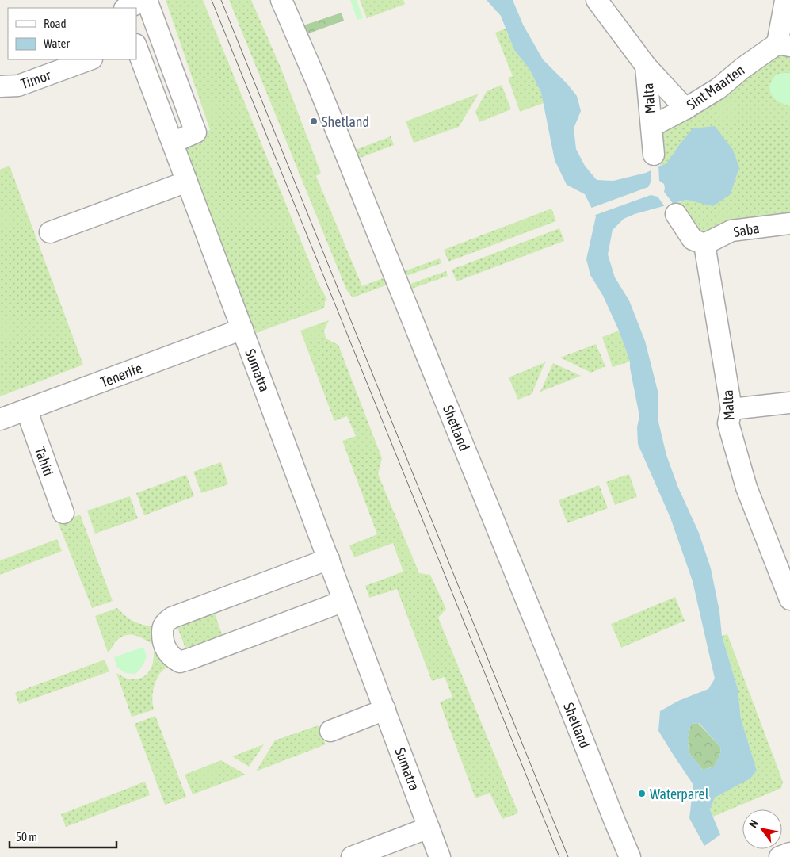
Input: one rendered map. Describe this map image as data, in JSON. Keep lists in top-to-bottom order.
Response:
{
  "streets": {
    "street": [
      "Timor",
      "Sint Maarten",
      "Malta",
      "Saba",
      "Sumatra",
      "Tenerife",
      "Shetland",
      "Tahiti"
    ]
  },
  "crossings": [
    ["Sint Maarten", "Malta"],
    ["Malta", "Saba"],
    ["Sumatra", "Tenerife"],
    ["Tenerife", "Tahiti"]
  ],
  "places": ["Shetland", "Waterparel"],
  "legend": ["Road", "Water"],
  "scale_bar": "50 m",
  "north": "top left"
}
